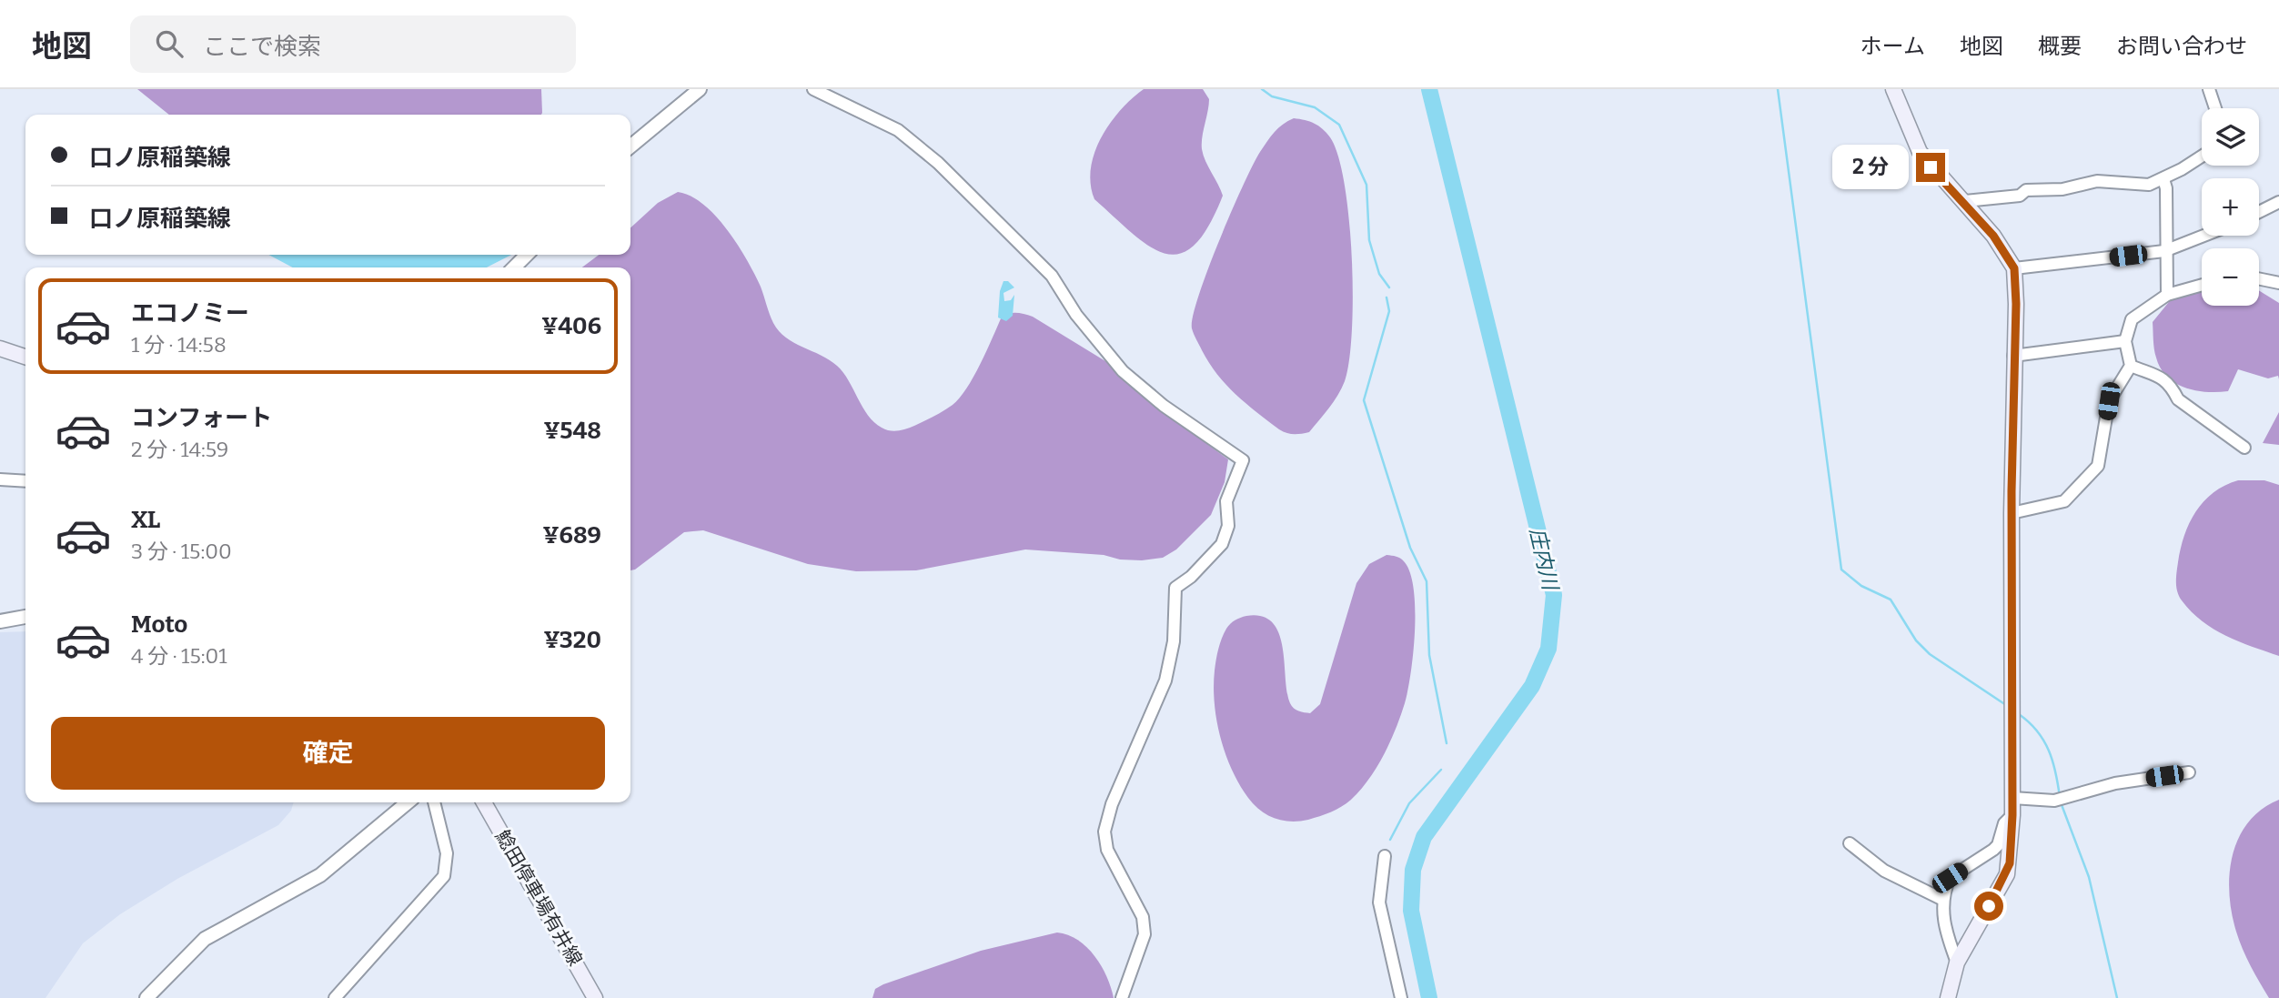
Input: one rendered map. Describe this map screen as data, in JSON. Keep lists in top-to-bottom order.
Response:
{
  "streets": {
    "main road": ["鯰田停車場有井線"]
  },
  "water": ["庄内川"],
  "page": {
    "header": "地図",
    "search": "ここで検索",
    "nav": [
      "ホーム",
      "地図",
      "概要",
      "お問い合わせ"
    ],
    "map_buttons": ["+", "−"],
    "banner": ["口ノ原稲築線", "口ノ原稲築線"],
    "bubble": "2 分",
    "list": [
      {
        "name": "エコノミー",
        "note": "1 分 · 14:58",
        "value": "¥406"
      },
      {
        "name": "コンフォート",
        "note": "2 分 · 14:59",
        "value": "¥548"
      },
      {
        "name": "XL",
        "note": "3 分 · 15:00",
        "value": "¥689"
      },
      {
        "name": "Moto",
        "note": "4 分 · 15:01",
        "value": "¥320"
      }
    ],
    "buttons": "確定"
  }
}
